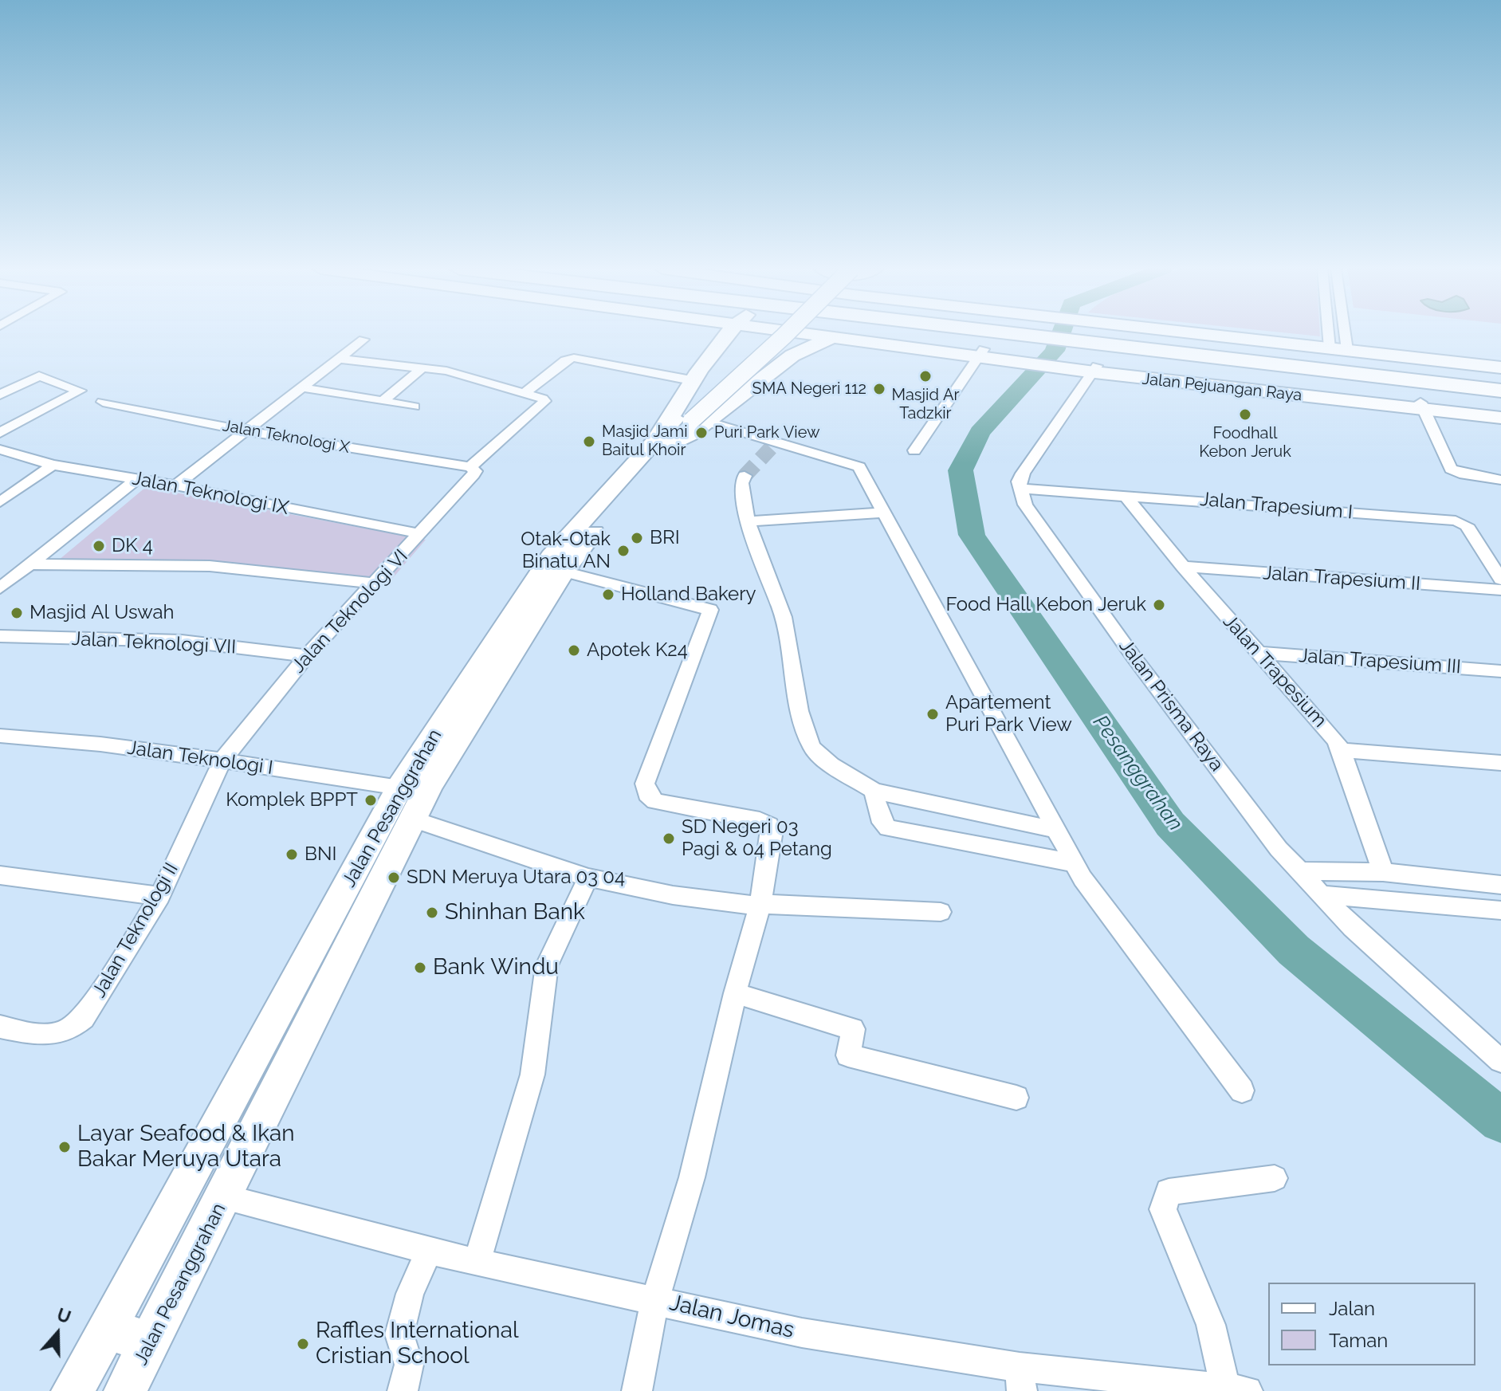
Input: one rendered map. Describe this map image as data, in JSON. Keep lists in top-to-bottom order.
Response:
{
  "streets": {
    "main road": ["Jalan Pejuangan Raya", "Jalan Pesanggrahan"],
    "street": [
      "Jalan Teknologi X",
      "Jalan Teknologi IX",
      "Jalan Trapesium I",
      "Jalan Trapesium II",
      "Jalan Teknologi VI",
      "Jalan Teknologi VII",
      "Jalan Trapesium III",
      "Jalan Trapesium",
      "Jalan Prisma Raya",
      "Jalan Teknologi I",
      "Jalan Teknologi II",
      "Jalan Jomas"
    ]
  },
  "crossings": [
    ["Jalan Teknologi X", "Jalan Teknologi VI"],
    ["Jalan Teknologi IX", "Jalan Teknologi VI"],
    ["Jalan Trapesium I", "Jalan Trapesium"],
    ["Jalan Trapesium I", "Jalan Prisma Raya"],
    ["Jalan Trapesium II", "Jalan Trapesium"],
    ["Jalan Teknologi VI", "Jalan Teknologi VII"],
    ["Jalan Teknologi VI", "Jalan Teknologi I"],
    ["Jalan Teknologi VI", "Jalan Teknologi II"],
    ["Jalan Trapesium III", "Jalan Trapesium"],
    ["Jalan Teknologi I", "Jalan Pesanggrahan"],
    ["Jalan Teknologi I", "Jalan Teknologi II"],
    ["Jalan Pesanggrahan", "Jalan Jomas"]
  ],
  "water": ["Pesanggrahan"],
  "places": [
    "Masjid Ar Tadzkir",
    "SMA Negeri 112",
    "Foodhall Kebon Jeruk",
    "Puri Park View",
    "Masjid Jami Baitul Khoir",
    "BRI",
    "DK 4",
    "Otak-Otak Binatu AN",
    "Holland Bakery",
    "Food Hall Kebon Jeruk",
    "Masjid Al Uswah",
    "Apotek K24",
    "Apartement Puri Park View",
    "Komplek BPPT",
    "SD Negeri 03 Pagi & 04 Petang",
    "BNI",
    "SDN Meruya Utara 03 04",
    "Shinhan Bank",
    "Bank Windu",
    "Layar Seafood & Ikan Bakar Meruya Utara",
    "Raffles International Cristian School"
  ],
  "legend": ["Jalan", "Taman"],
  "north": "top"
}
